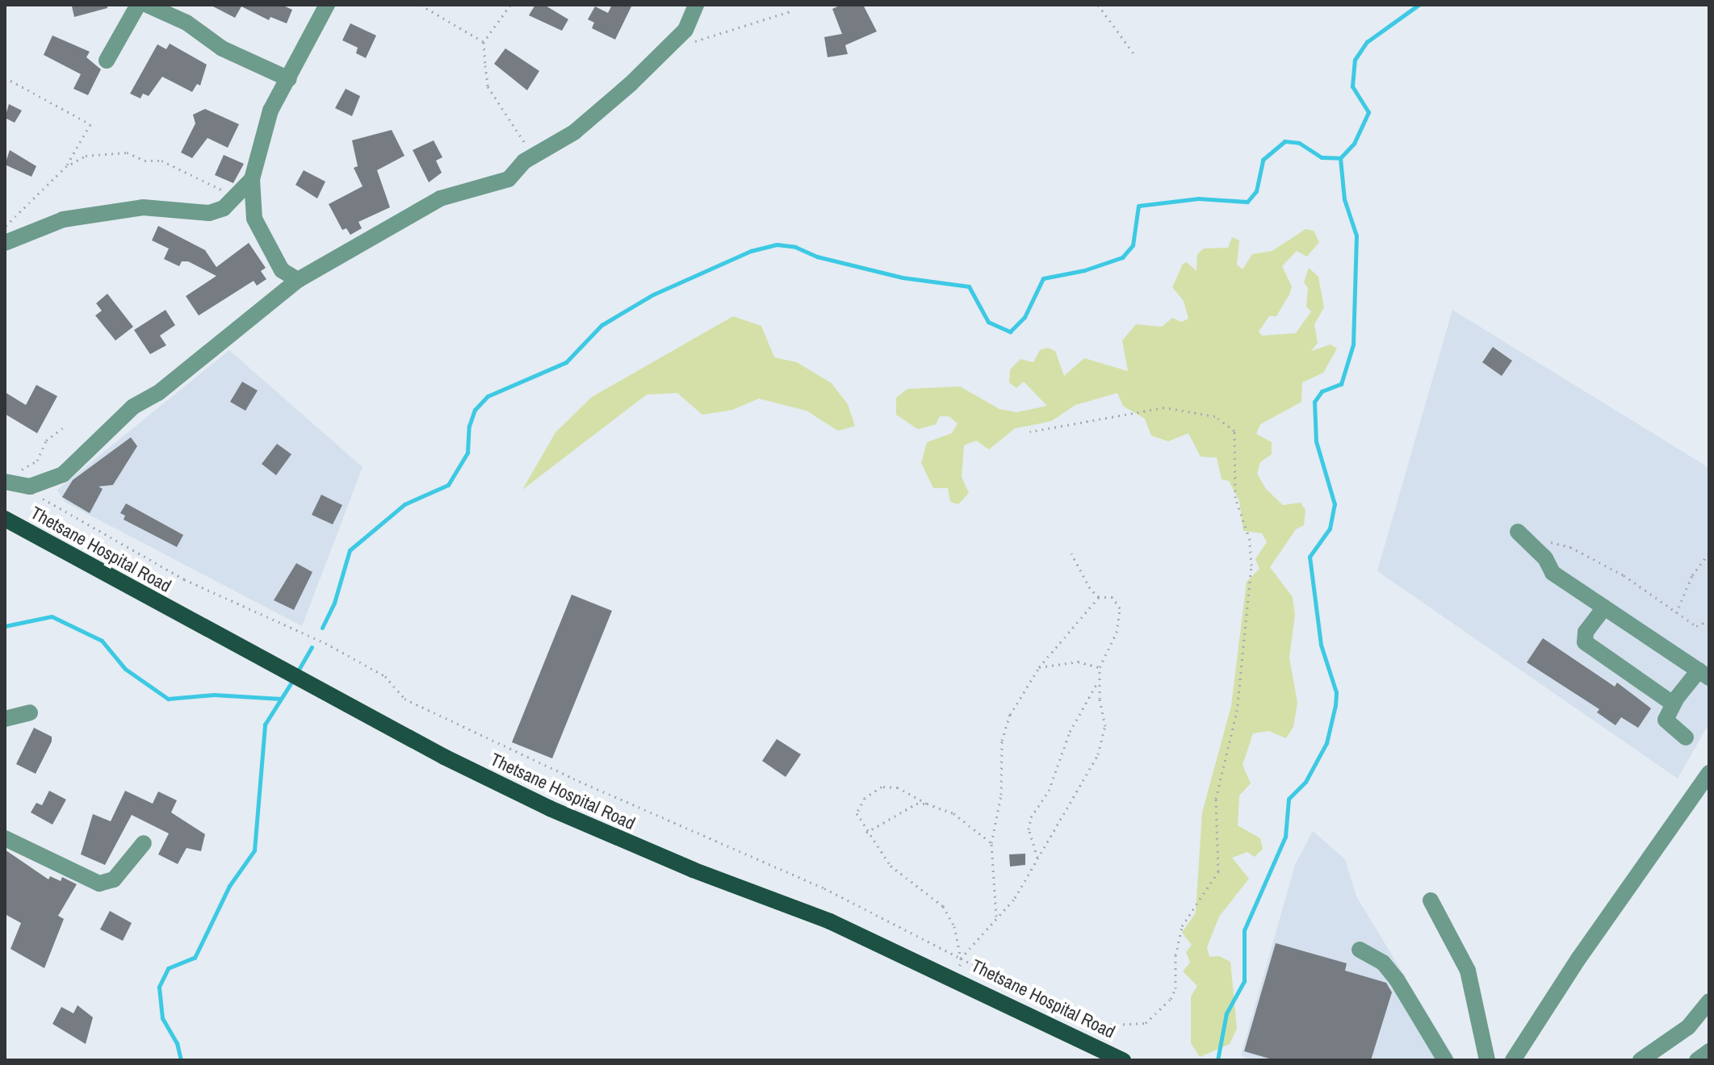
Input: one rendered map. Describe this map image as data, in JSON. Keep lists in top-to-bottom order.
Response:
{
  "streets": {
    "main road": ["Thetsane Hospital Road"]
  }
}
